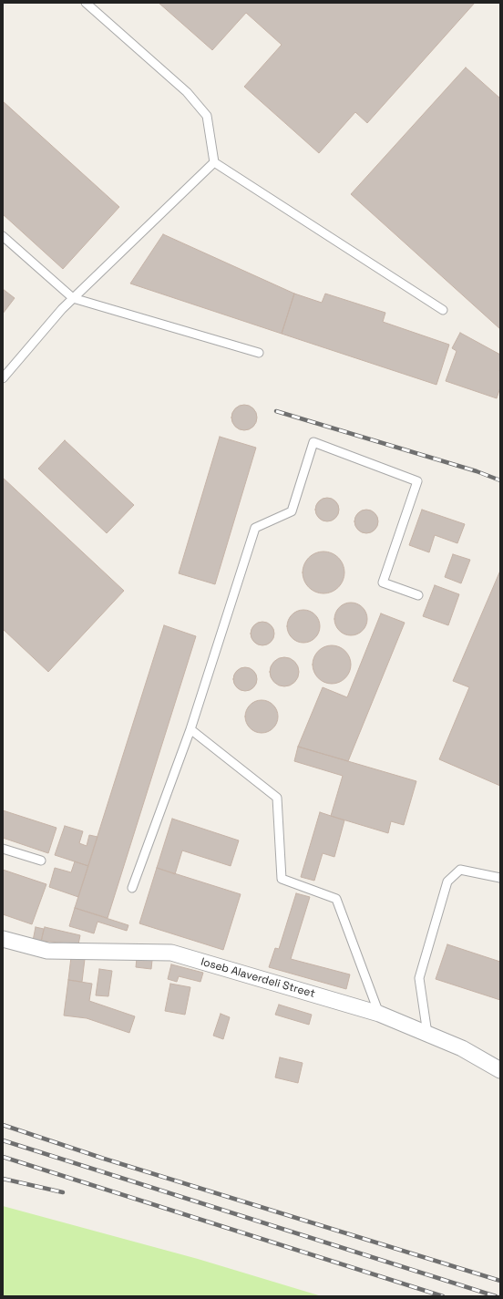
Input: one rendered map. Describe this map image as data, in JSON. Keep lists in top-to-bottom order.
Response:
{
  "streets": {
    "street": ["Ioseb Alaverdeli Street"]
  }
}
